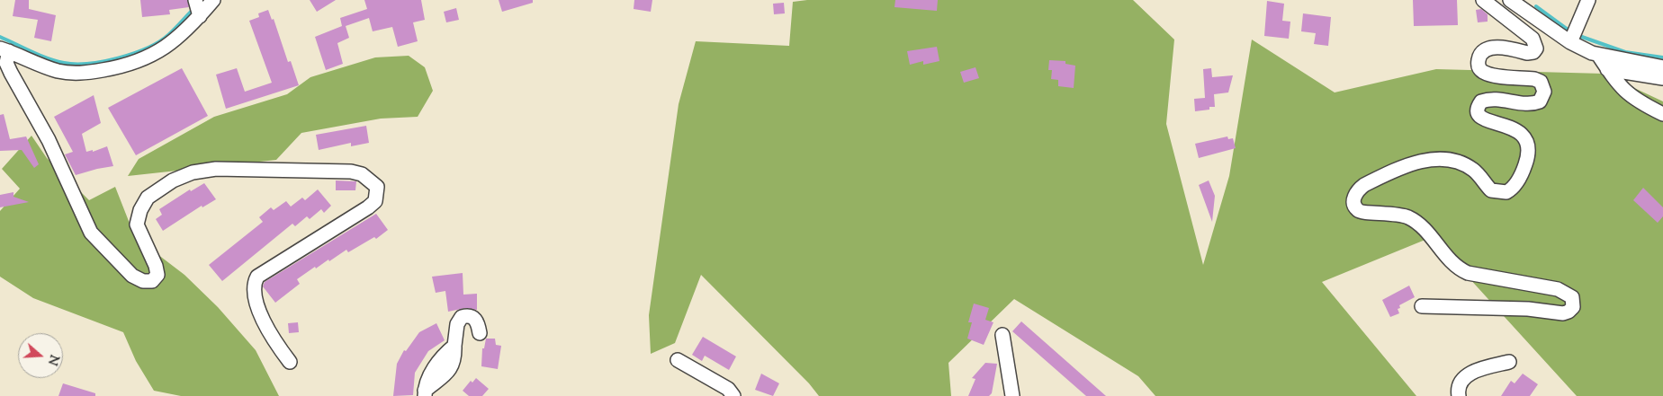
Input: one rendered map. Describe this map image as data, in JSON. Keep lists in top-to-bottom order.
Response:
{
  "north": "right"
}
